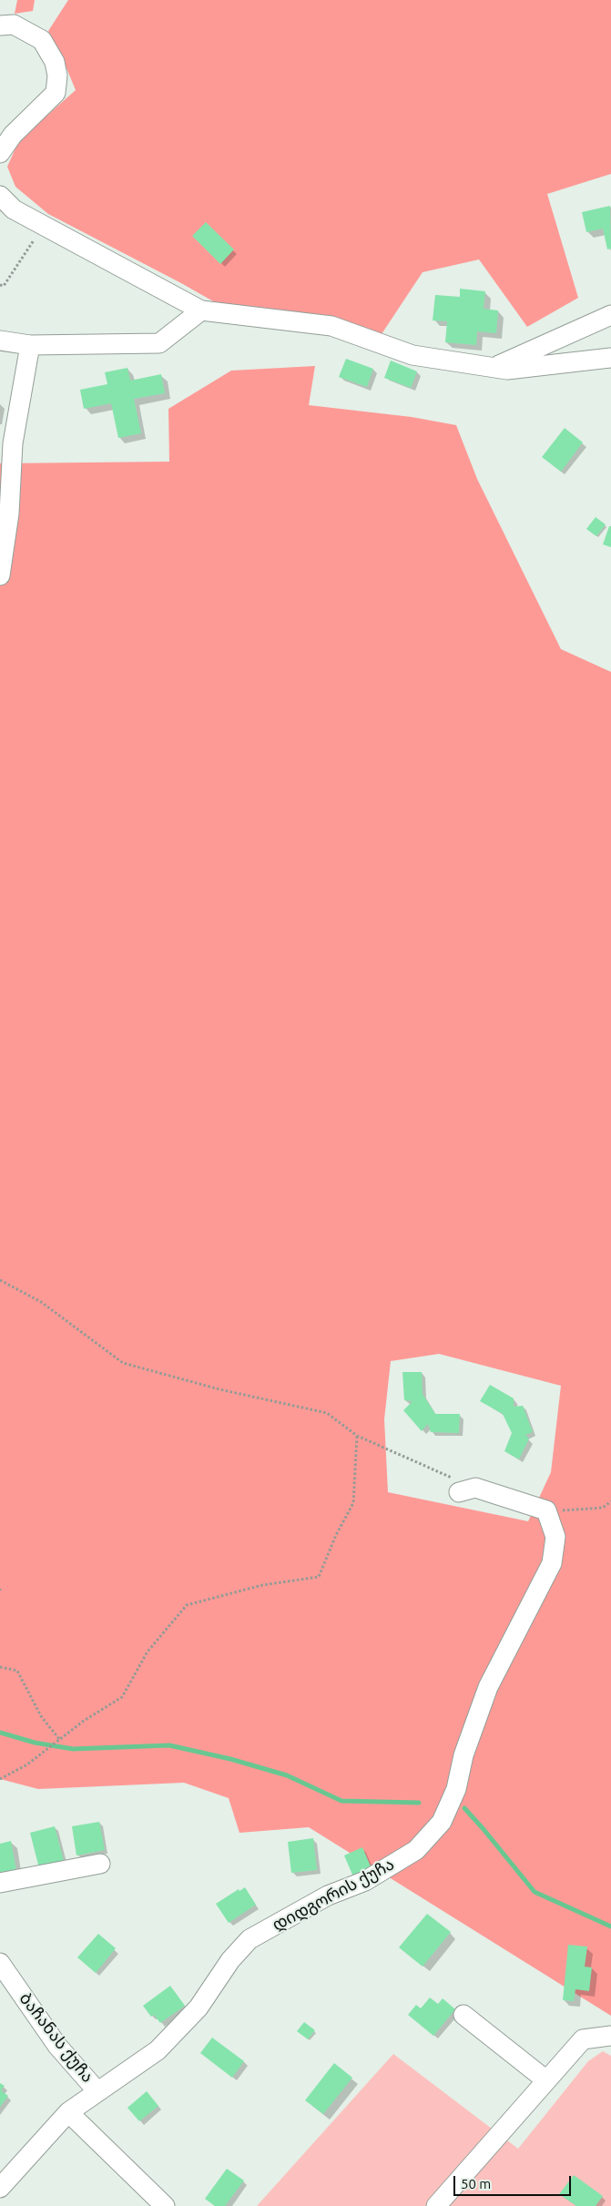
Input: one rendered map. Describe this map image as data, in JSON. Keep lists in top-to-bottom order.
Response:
{
  "streets": {
    "street": ["დიდგორის ქუჩა", "ბაჩანას ქუჩა"]
  },
  "crossings": [
    ["დიდგორის ქუჩა", "ბაჩანას ქუჩა"]
  ],
  "scale_bar": "50 m"
}
